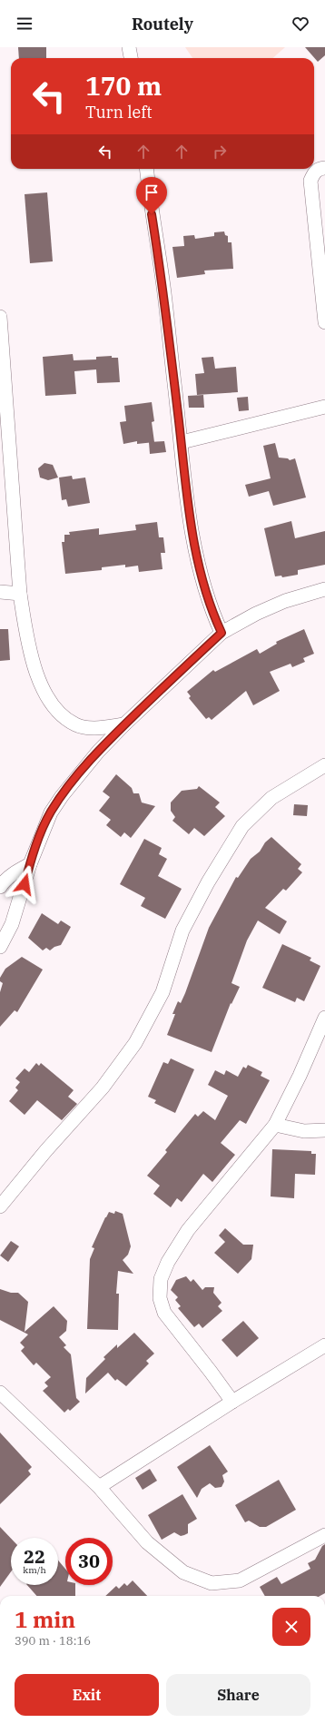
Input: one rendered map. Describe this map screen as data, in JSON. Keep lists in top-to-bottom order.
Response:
{
  "page": {
    "header": "Routely",
    "turn": ["170 m", "Turn left"],
    "speed": "22 km/h",
    "limit": "30",
    "heading": ["1 min", "390 m · 18:16"],
    "buttons": ["Exit", "Share"]
  }
}
